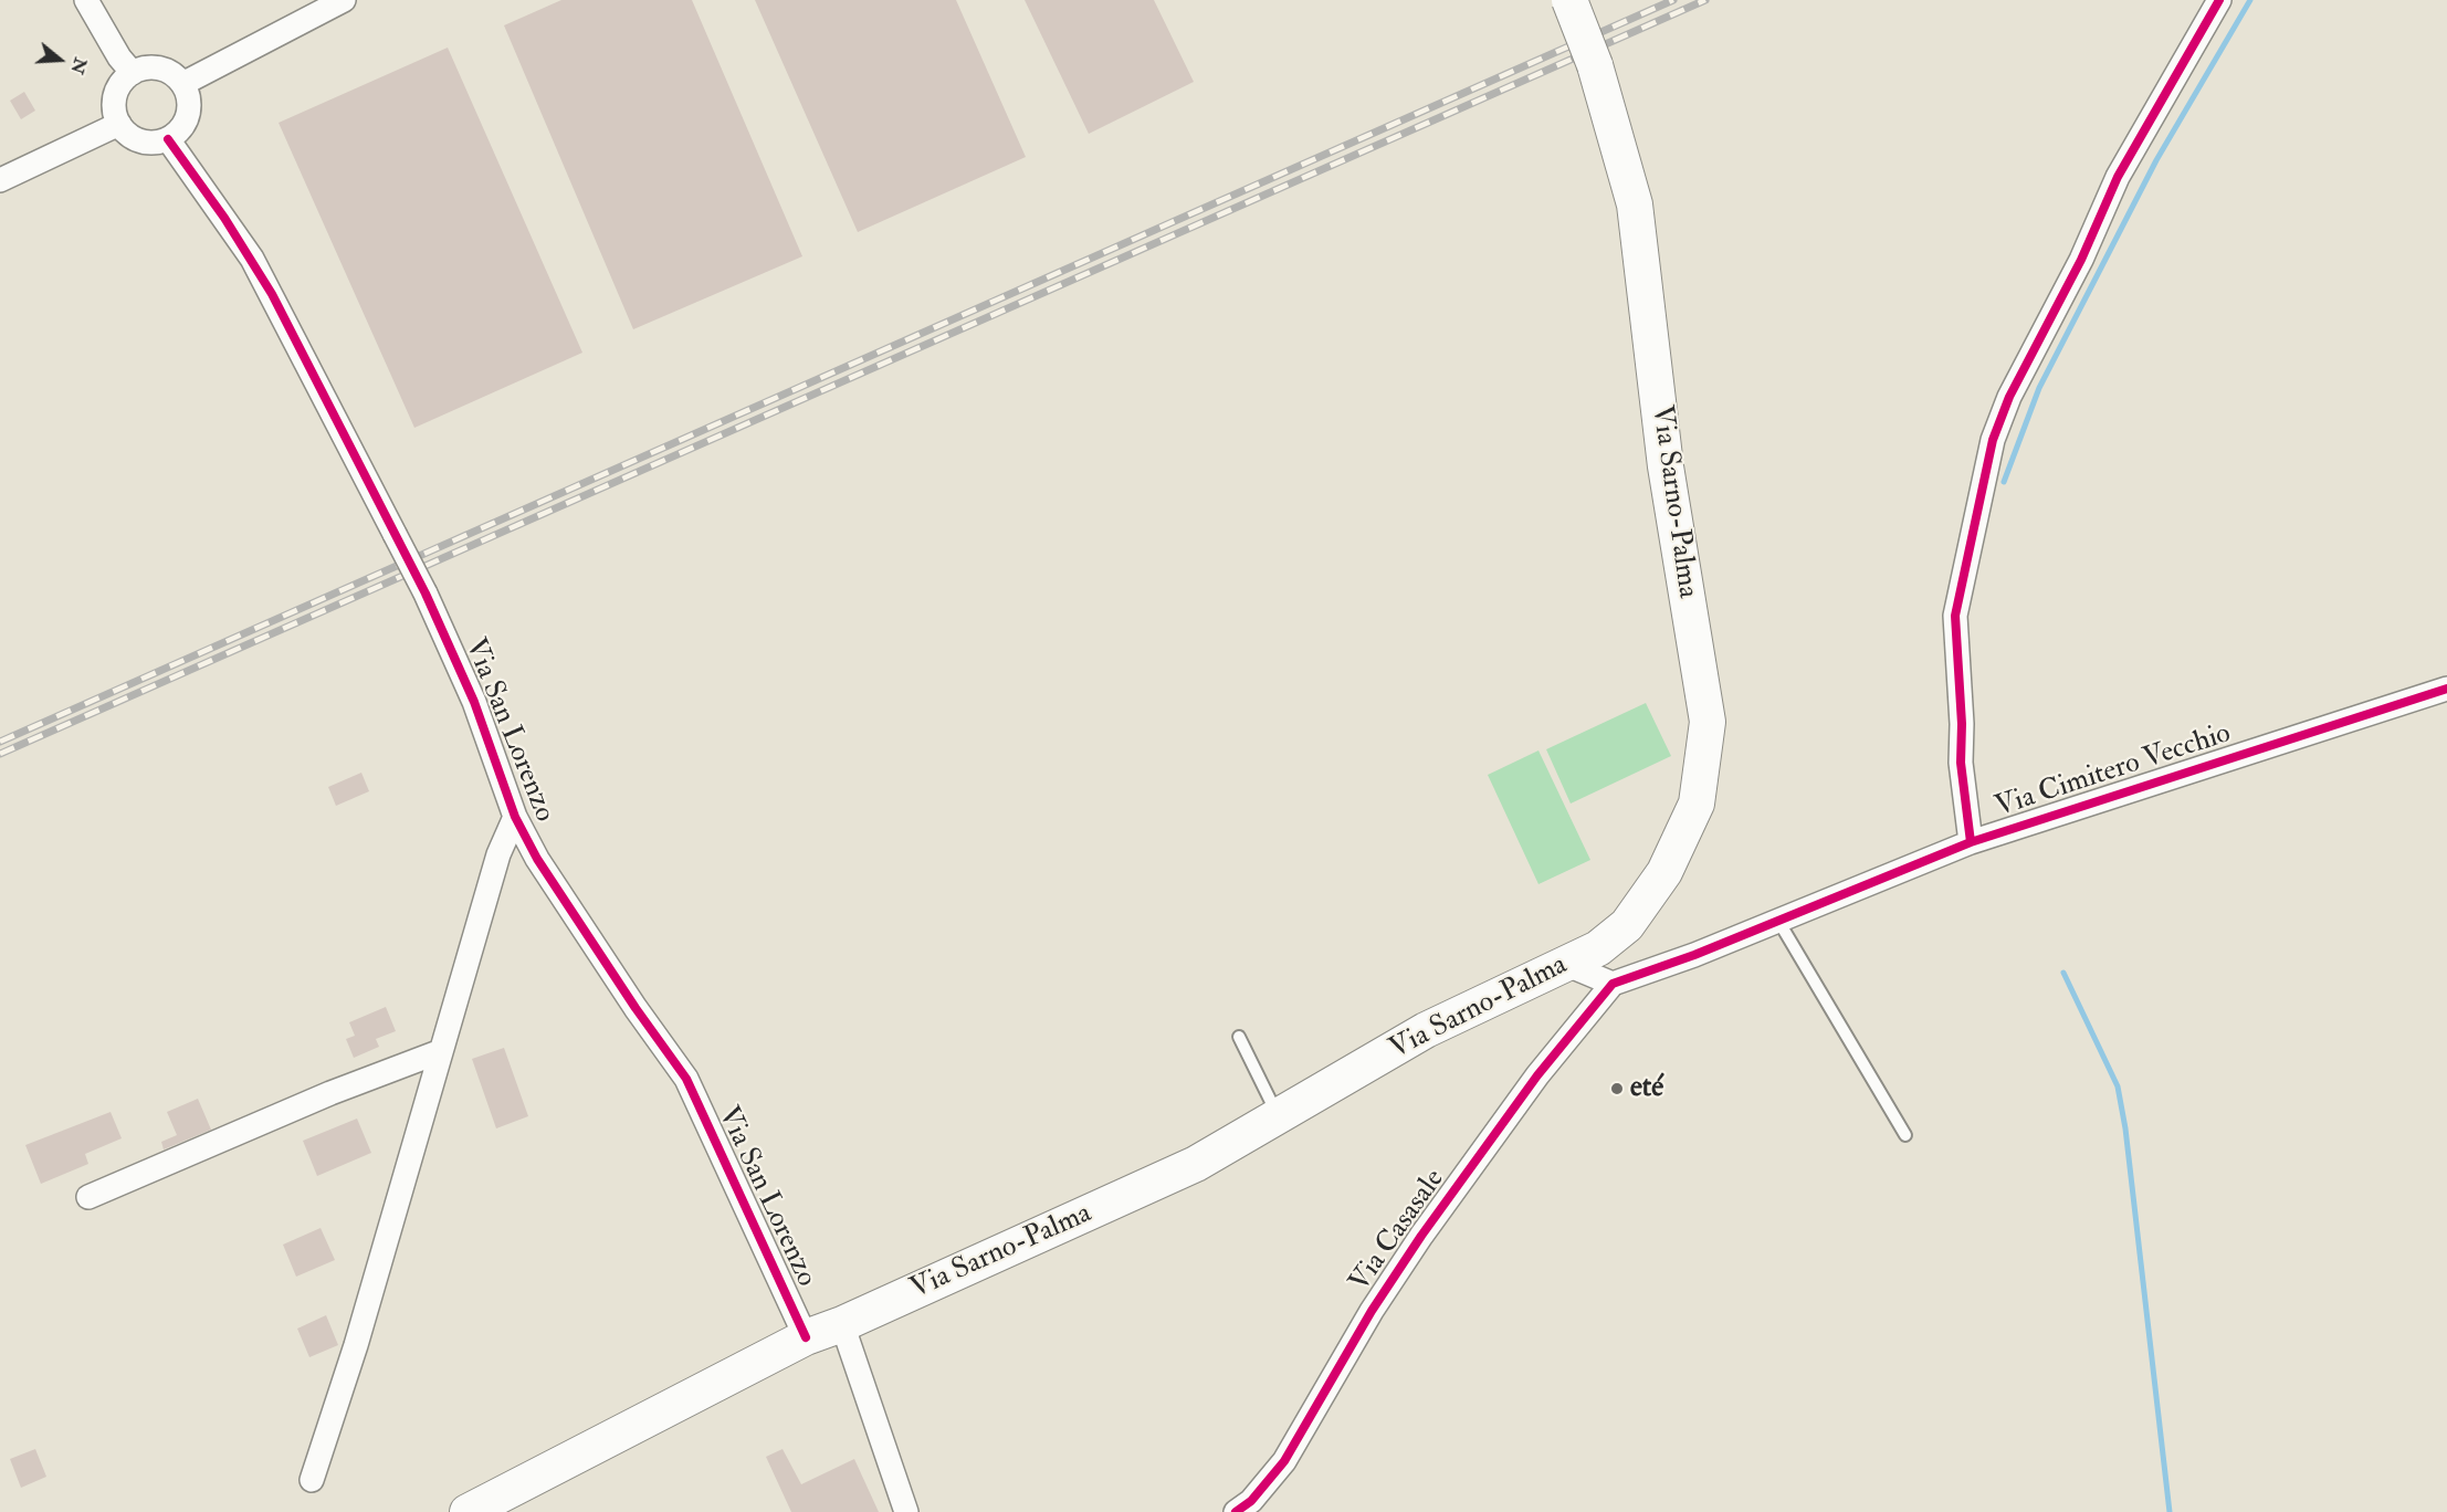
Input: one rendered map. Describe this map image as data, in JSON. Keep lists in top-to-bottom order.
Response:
{
  "streets": {
    "main road": ["Via Sarno-Palma"],
    "street": ["Via San Lorenzo", "Via Cimitero Vecchio", "Via Casasale"]
  },
  "crossings": [
    ["Via Sarno-Palma", "Via San Lorenzo"],
    ["Via Cimitero Vecchio", "Via Casasale"]
  ],
  "places": ["eté"],
  "north": "right"
}
